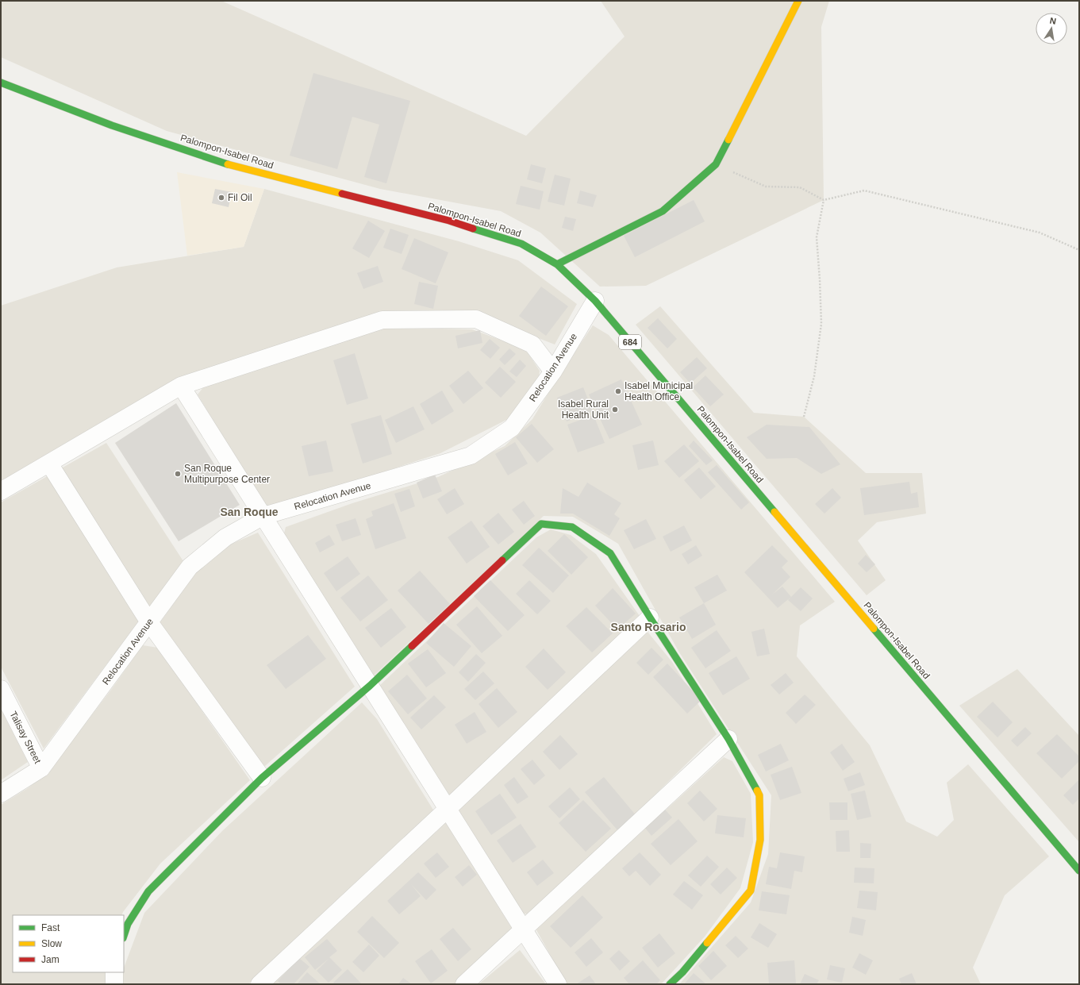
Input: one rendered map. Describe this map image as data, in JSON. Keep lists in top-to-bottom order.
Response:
{
  "streets": {
    "main road": ["Palompon-Isabel Road", "684"],
    "street": ["Relocation Avenue", "Talisay Street"]
  },
  "crossings": [
    ["Palompon-Isabel Road", "Relocation Avenue"],
    ["Relocation Avenue", "Talisay Street"]
  ],
  "districts": ["San Roque", "Santo Rosario"],
  "places": [
    "Fil Oil",
    "Isabel Municipal Health Office",
    "Isabel Rural Health Unit",
    "San Roque Multipurpose Center"
  ],
  "legend": ["Fast", "Slow", "Jam"],
  "north": "top"
}
